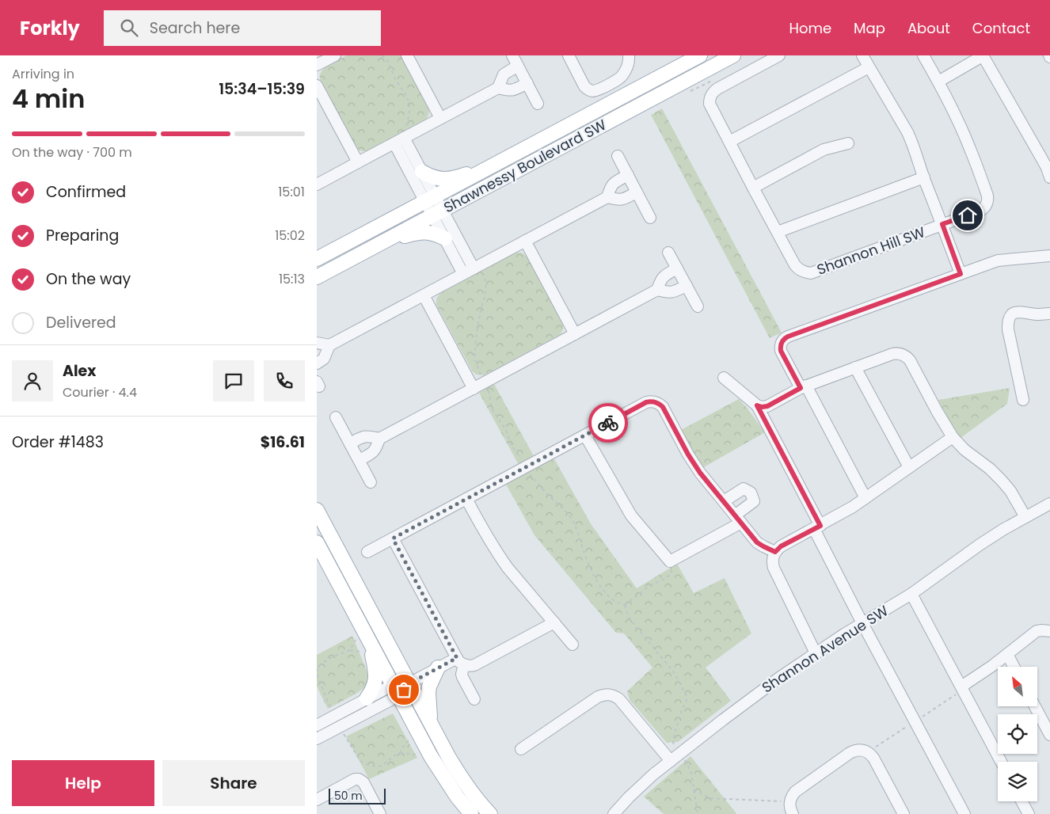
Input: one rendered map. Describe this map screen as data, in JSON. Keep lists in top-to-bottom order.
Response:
{
  "streets": {
    "main road": ["Shawnessy Boulevard SW"],
    "street": ["Shannon Hill SW", "Shannon Avenue SW"]
  },
  "scale_bar": "50 m",
  "north": "top left",
  "page": {
    "header": "Forkly",
    "search": "Search here",
    "nav": [
      "Home",
      "Map",
      "About",
      "Contact"
    ],
    "heading": ["4 min", "Arriving in", "15:34–15:39"],
    "panel": [
      "Alex",
      "Courier · 4.4",
      "Order #1483",
      "$16.61"
    ],
    "bar": "On the way · 700 m",
    "list": [
      ["Confirmed", "15:01"],
      ["Preparing", "15:02"],
      ["On the way", "15:13"],
      "Delivered"
    ],
    "buttons": ["Help", "Share"],
    "scale": "50 m"
  }
}
